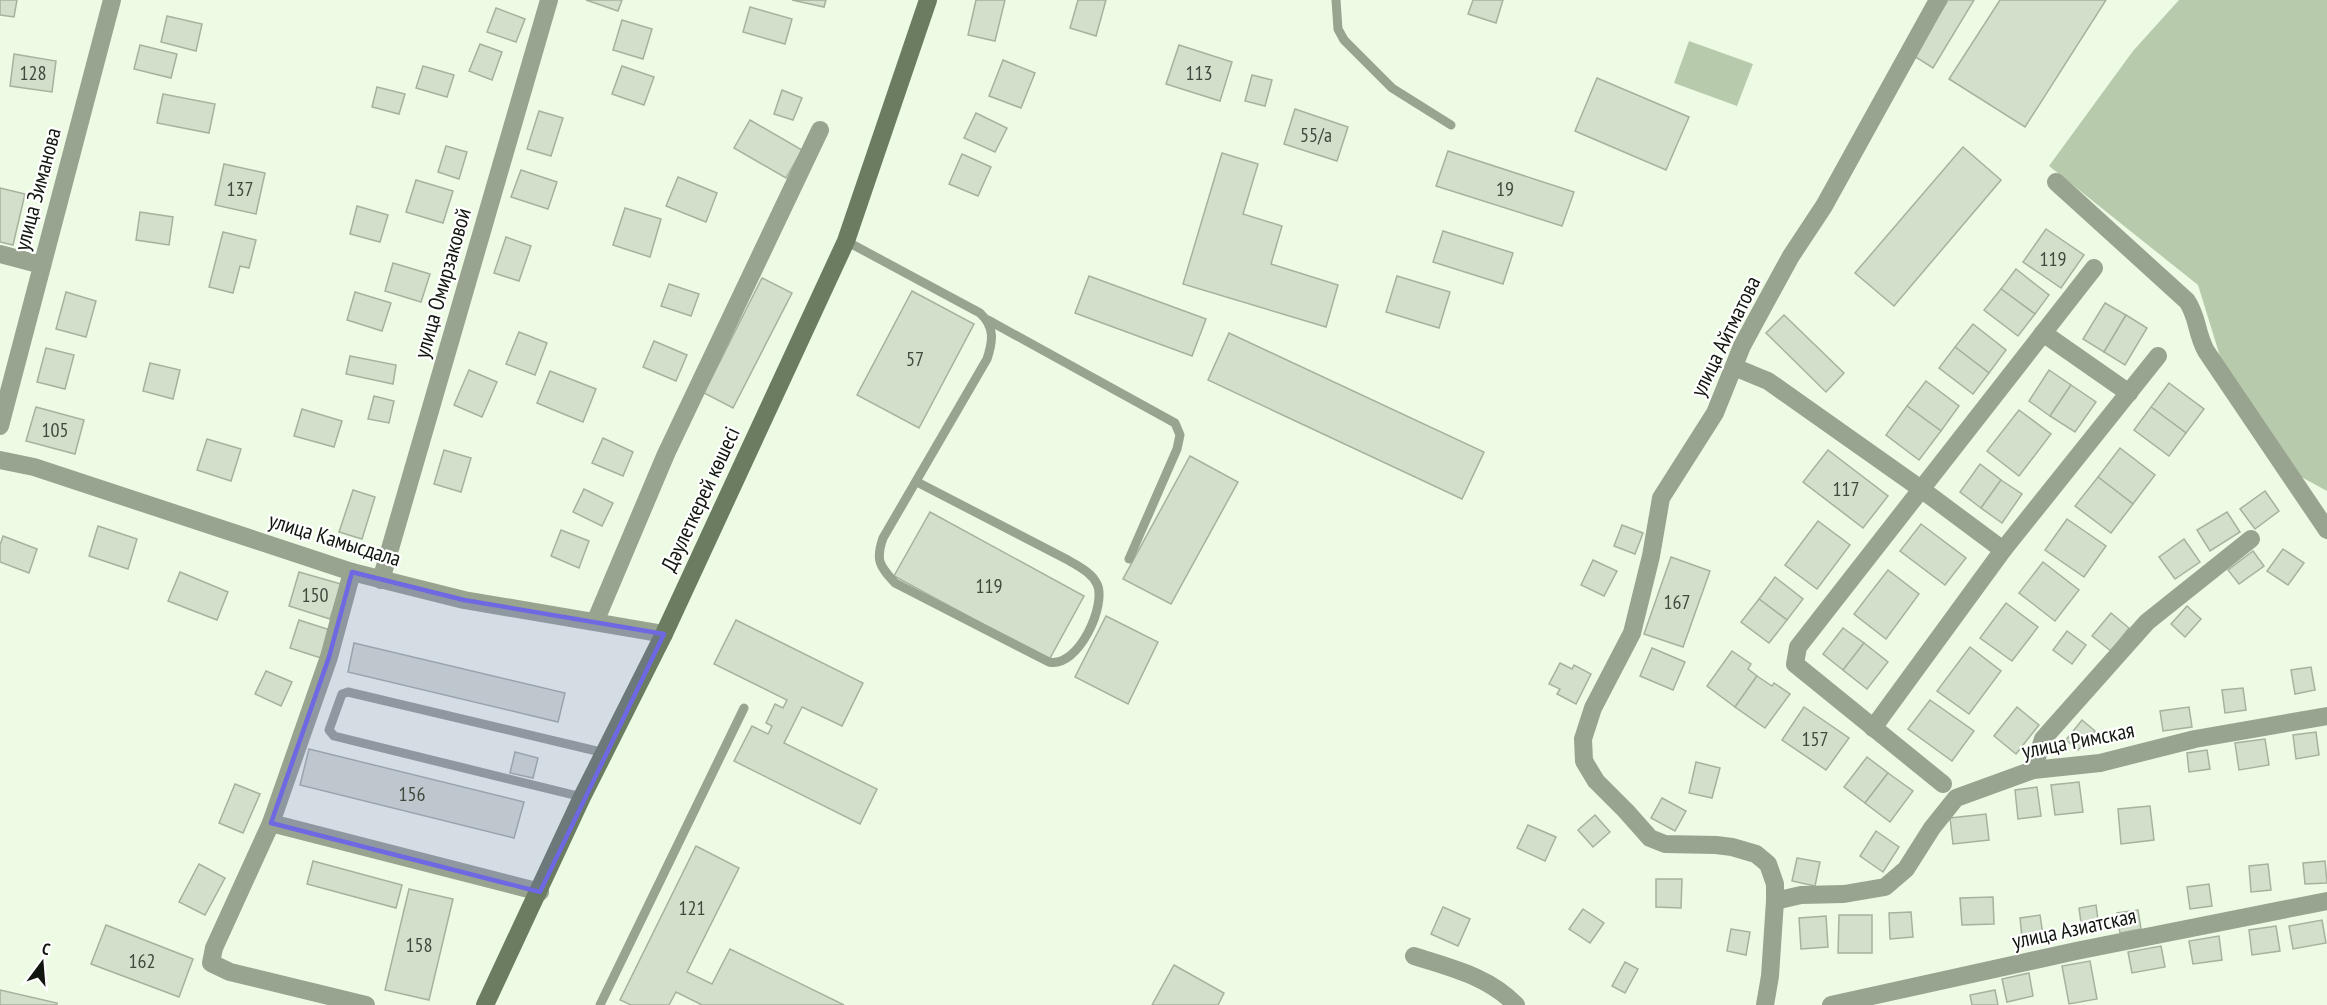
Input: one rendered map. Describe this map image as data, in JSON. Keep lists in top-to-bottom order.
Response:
{
  "streets": {
    "main road": ["Дәулеткерей көшесі"],
    "street": [
      "улица Зиманова",
      "улица Омирзаковой",
      "улица Айтматова",
      "улица Камысдала",
      "улица Римская",
      "улица Азиатская"
    ]
  },
  "crossings": [
    ["улица Омирзаковой", "улица Камысдала"],
    ["улица Айтматова", "улица Римская"],
    ["Дәулеткерей көшесі", "улица Камысдала"]
  ],
  "house_numbers": [
    "128",
    "113",
    "55/а",
    "137",
    "19",
    "119",
    "57",
    "105",
    "117",
    "119",
    "150",
    "167",
    "157",
    "156",
    "121",
    "158",
    "162"
  ],
  "north": "top"
}
